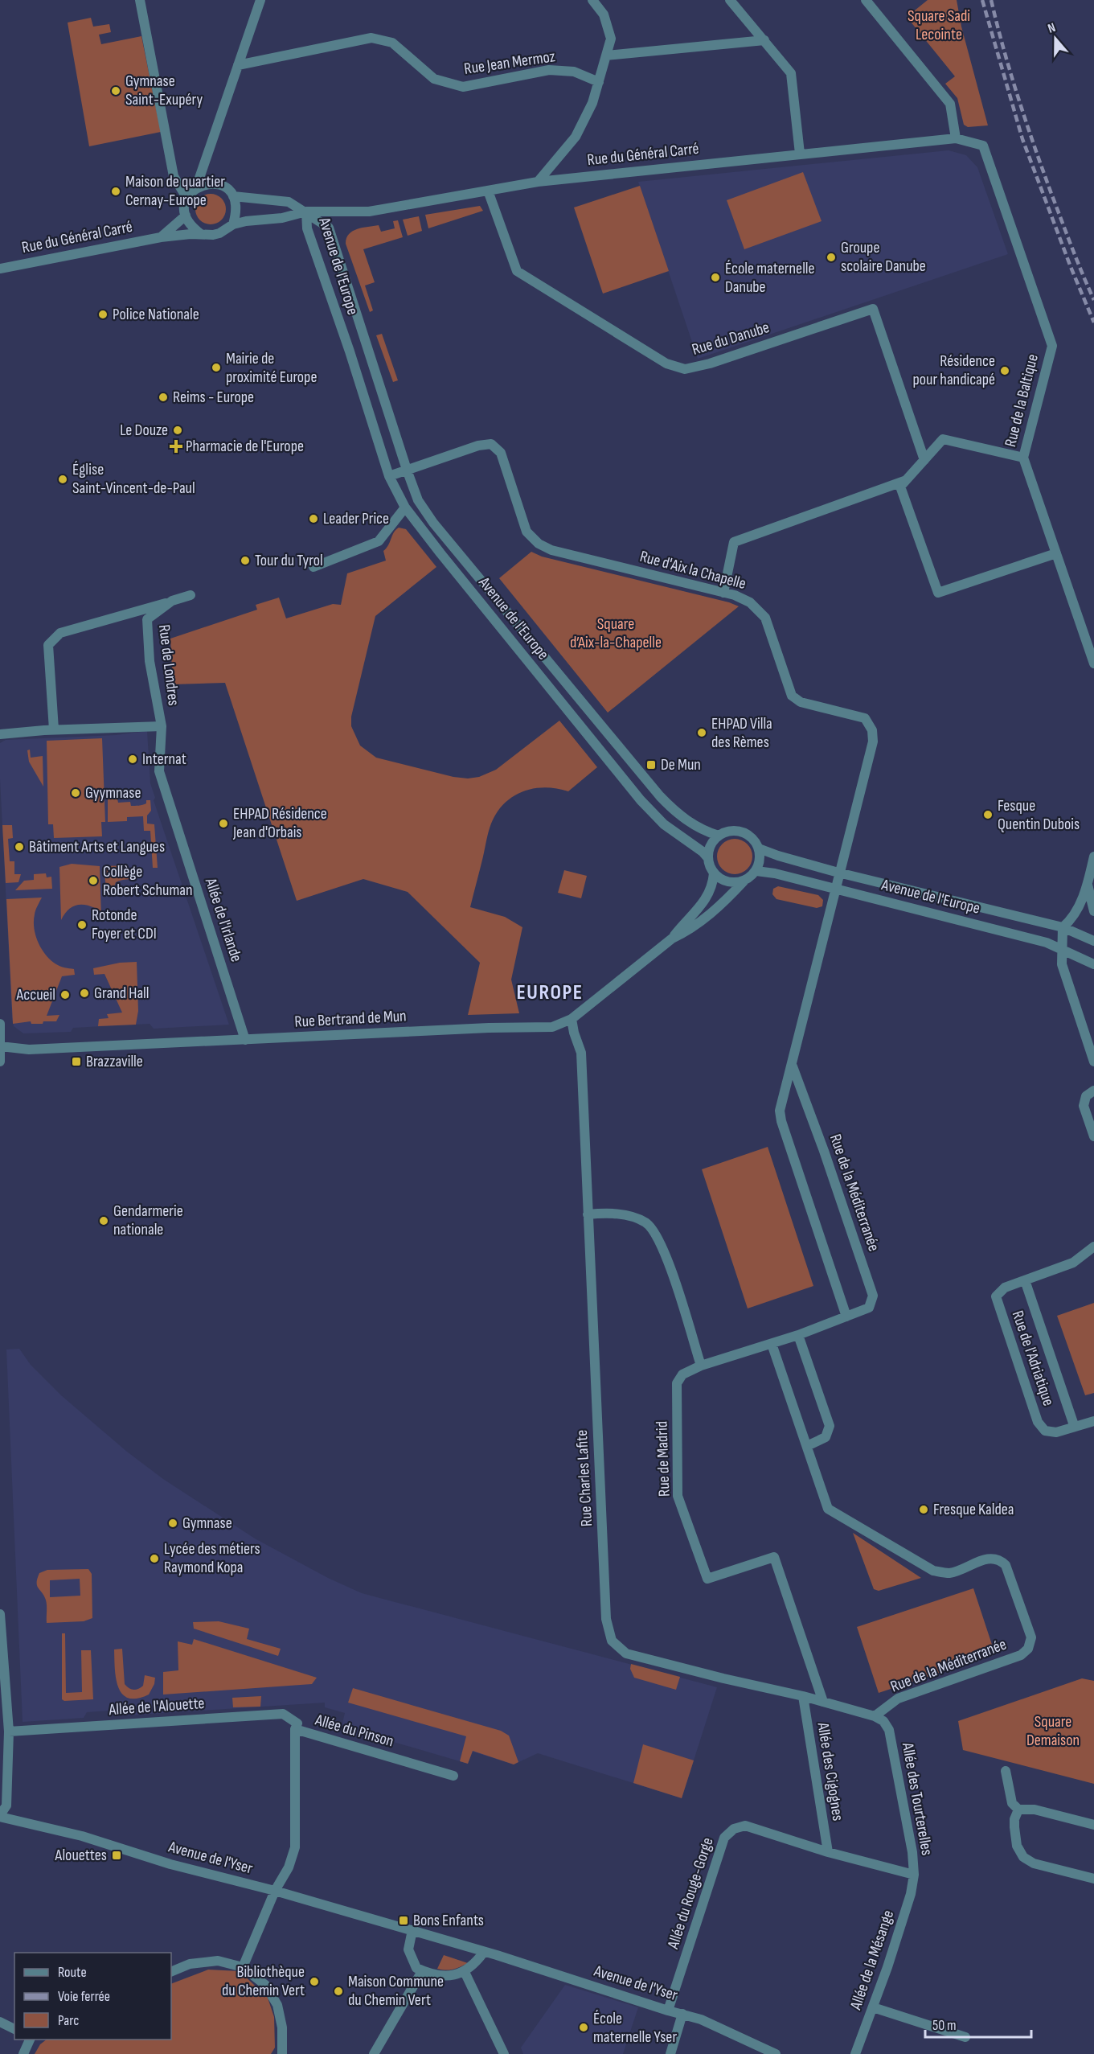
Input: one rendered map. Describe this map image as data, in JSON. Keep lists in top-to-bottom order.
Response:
{
  "streets": {
    "street": [
      "Rue Jean Mermoz",
      "Rue du Général Carré",
      "Avenue de l'Europe",
      "Rue du Danube",
      "Rue de la Baltique",
      "Rue d'Aix la Chapelle",
      "Rue de Londres",
      "Allée de l'Irlande",
      "Rue Bertrand de Mun",
      "Rue de la Méditerranée",
      "Rue de l'Adriatique",
      "Rue de Madrid",
      "Rue Charles Lafite",
      "Allée de l'Alouette",
      "Allée du Pinson",
      "Allée des Cigognes",
      "Allée des Tourterelles",
      "Avenue de l'Yser",
      "Allée du Rouge-Gorge",
      "Allée de la Mésange"
    ]
  },
  "crossings": [
    ["Rue du Général Carré", "Avenue de l'Europe"],
    ["Rue du Général Carré", "Rue du Danube"],
    ["Rue du Général Carré", "Rue de la Baltique"],
    ["Avenue de l'Europe", "Rue d'Aix la Chapelle"],
    ["Avenue de l'Europe", "Rue Bertrand de Mun"],
    ["Rue de Londres", "Allée de l'Irlande"],
    ["Allée de l'Irlande", "Rue Bertrand de Mun"],
    ["Rue Bertrand de Mun", "Rue Charles Lafite"],
    ["Rue de la Méditerranée", "Rue de Madrid"],
    ["Rue de la Méditerranée", "Rue Charles Lafite"],
    ["Rue de Madrid", "Rue Charles Lafite"],
    ["Rue Charles Lafite", "Allée des Cigognes"],
    ["Rue Charles Lafite", "Allée des Tourterelles"],
    ["Allée de l'Alouette", "Allée du Pinson"],
    ["Allée du Pinson", "Avenue de l'Yser"],
    ["Allée des Cigognes", "Allée du Rouge-Gorge"],
    ["Allée des Tourterelles", "Allée du Rouge-Gorge"],
    ["Allée des Tourterelles", "Allée de la Mésange"],
    ["Avenue de l'Yser", "Allée du Rouge-Gorge"],
    ["Allée du Rouge-Gorge", "Allée de la Mésange"]
  ],
  "districts": ["EUROPE"],
  "parks": ["Square Sadi Lecointe", "Square d’Aix-la-Chapelle", "Square Demaison"],
  "places": {
    "other": [
      "Gymnase Saint-Exupéry",
      "Maison de quartier Cernay-Europe",
      "Groupe scolaire Danube",
      "École maternelle Danube",
      "Police Nationale",
      "Mairie de proximité Europe",
      "Résidence pour handicapé",
      "Reims - Europe",
      "Le Douze",
      "Église Saint-Vincent-de-Paul",
      "Leader Price",
      "Tour du Tyrol",
      "EHPAD Villa des Rèmes",
      "Internat",
      "Gyymnase",
      "Fesque Quentin Dubois",
      "EHPAD Résidence Jean d'Orbais",
      "Bâtiment Arts et Langues",
      "Collège Robert Schuman",
      "Rotonde Foyer et CDI",
      "Grand Hall",
      "Accueil",
      "Gendarmerie nationale",
      "Fresque Kaldea",
      "Gymnase",
      "Lycée des métiers Raymond Kopa",
      "Bibliothèque du Chemin Vert",
      "Maison Commune du Chemin Vert",
      "École maternelle Yser"
    ],
    "health": ["Pharmacie de l'Europe"],
    "transit": [
      "De Mun",
      "Brazzaville",
      "Alouettes",
      "Bons Enfants"
    ]
  },
  "legend": ["Route", "Voie ferrée", "Parc"],
  "scale_bar": "50 m",
  "north": "top"
}
